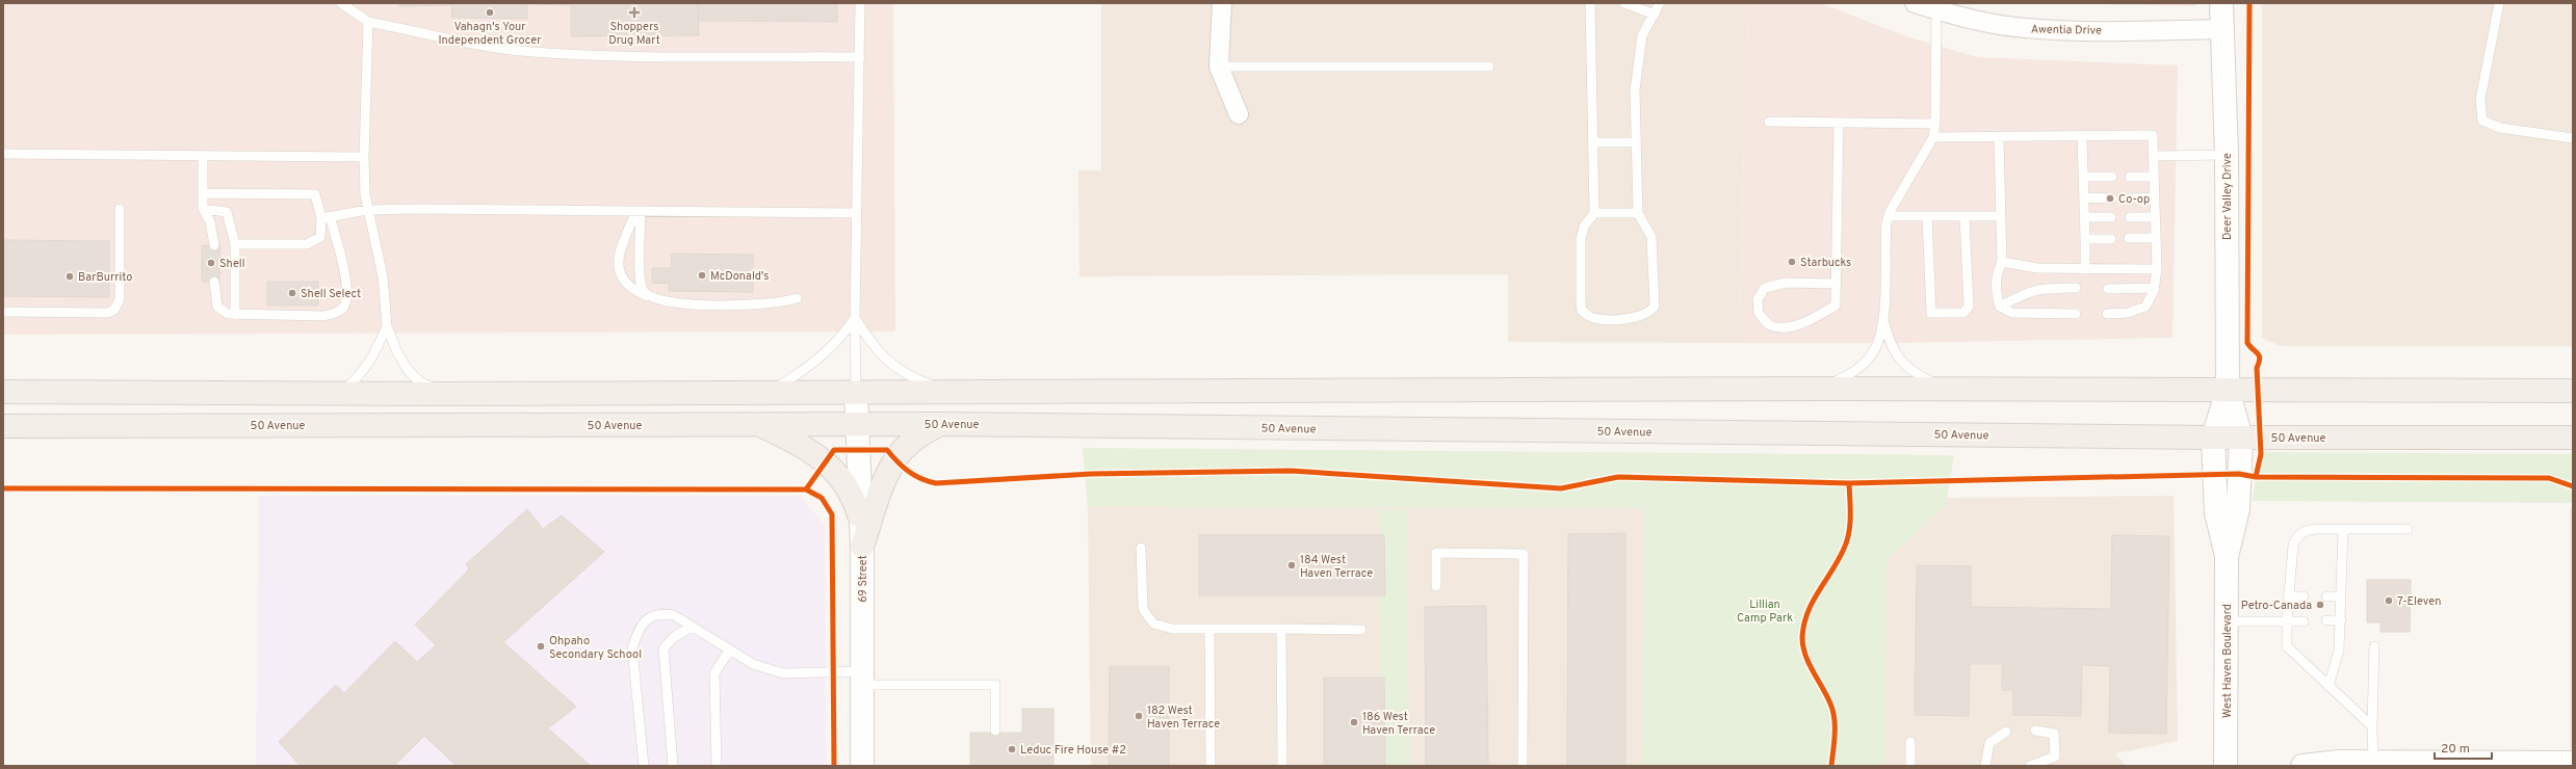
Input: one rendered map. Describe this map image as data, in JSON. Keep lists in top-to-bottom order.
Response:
{
  "streets": {
    "main road": ["50 Avenue"],
    "street": [
      "Awentia Drive",
      "Deer Valley Drive",
      "69 Street",
      "West Haven Boulevard"
    ]
  },
  "crossings": [
    ["Awentia Drive", "Deer Valley Drive"],
    ["Deer Valley Drive", "West Haven Boulevard"],
    ["50 Avenue", "69 Street"],
    ["50 Avenue", "West Haven Boulevard"]
  ],
  "parks": ["Lillian Camp Park"],
  "places": {
    "other": [
      "Vahagn's Your Independent Grocer",
      "Co-op",
      "Starbucks",
      "Shell",
      "McDonald's",
      "BarBurrito",
      "Shell Select",
      "184 West Haven Terrace",
      "7-Eleven",
      "Petro-Canada",
      "Ohpaho Secondary School",
      "182 West Haven Terrace",
      "186 West Haven Terrace",
      "Leduc Fire House #2"
    ],
    "health": ["Shoppers Drug Mart"]
  },
  "scale_bar": "20 m"
}
